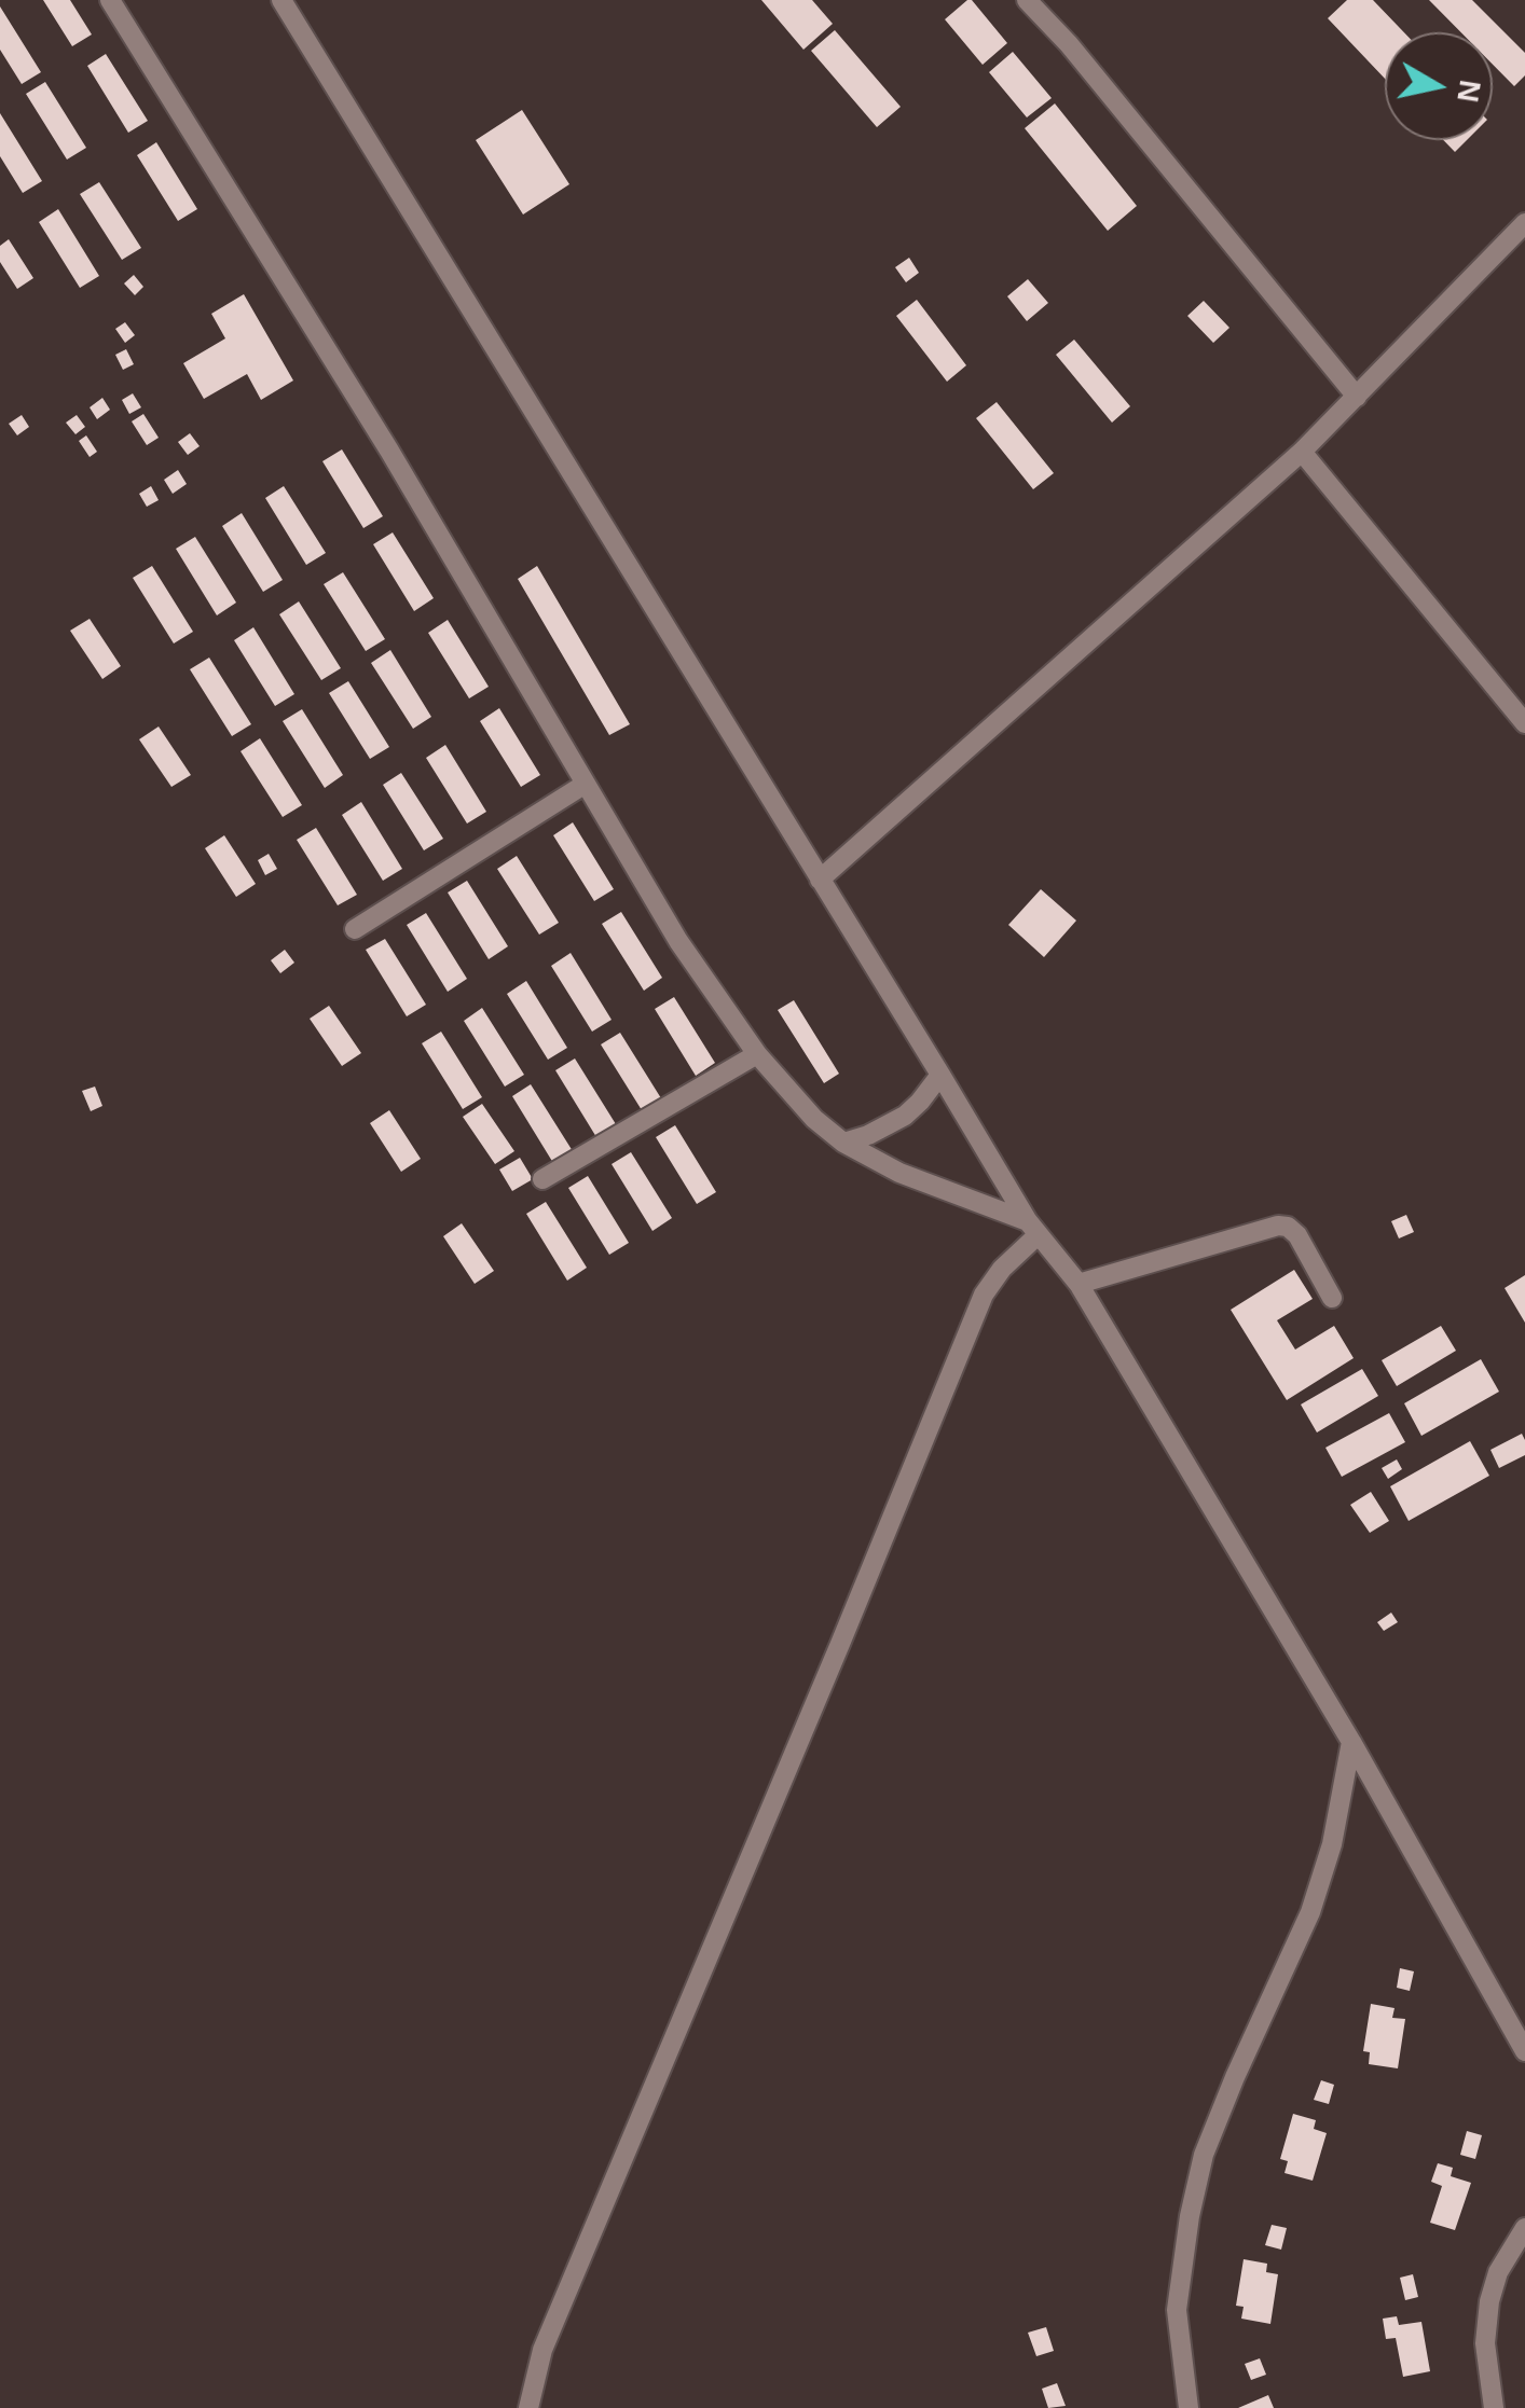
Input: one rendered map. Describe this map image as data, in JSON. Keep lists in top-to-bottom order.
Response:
{
  "north": "right"
}
